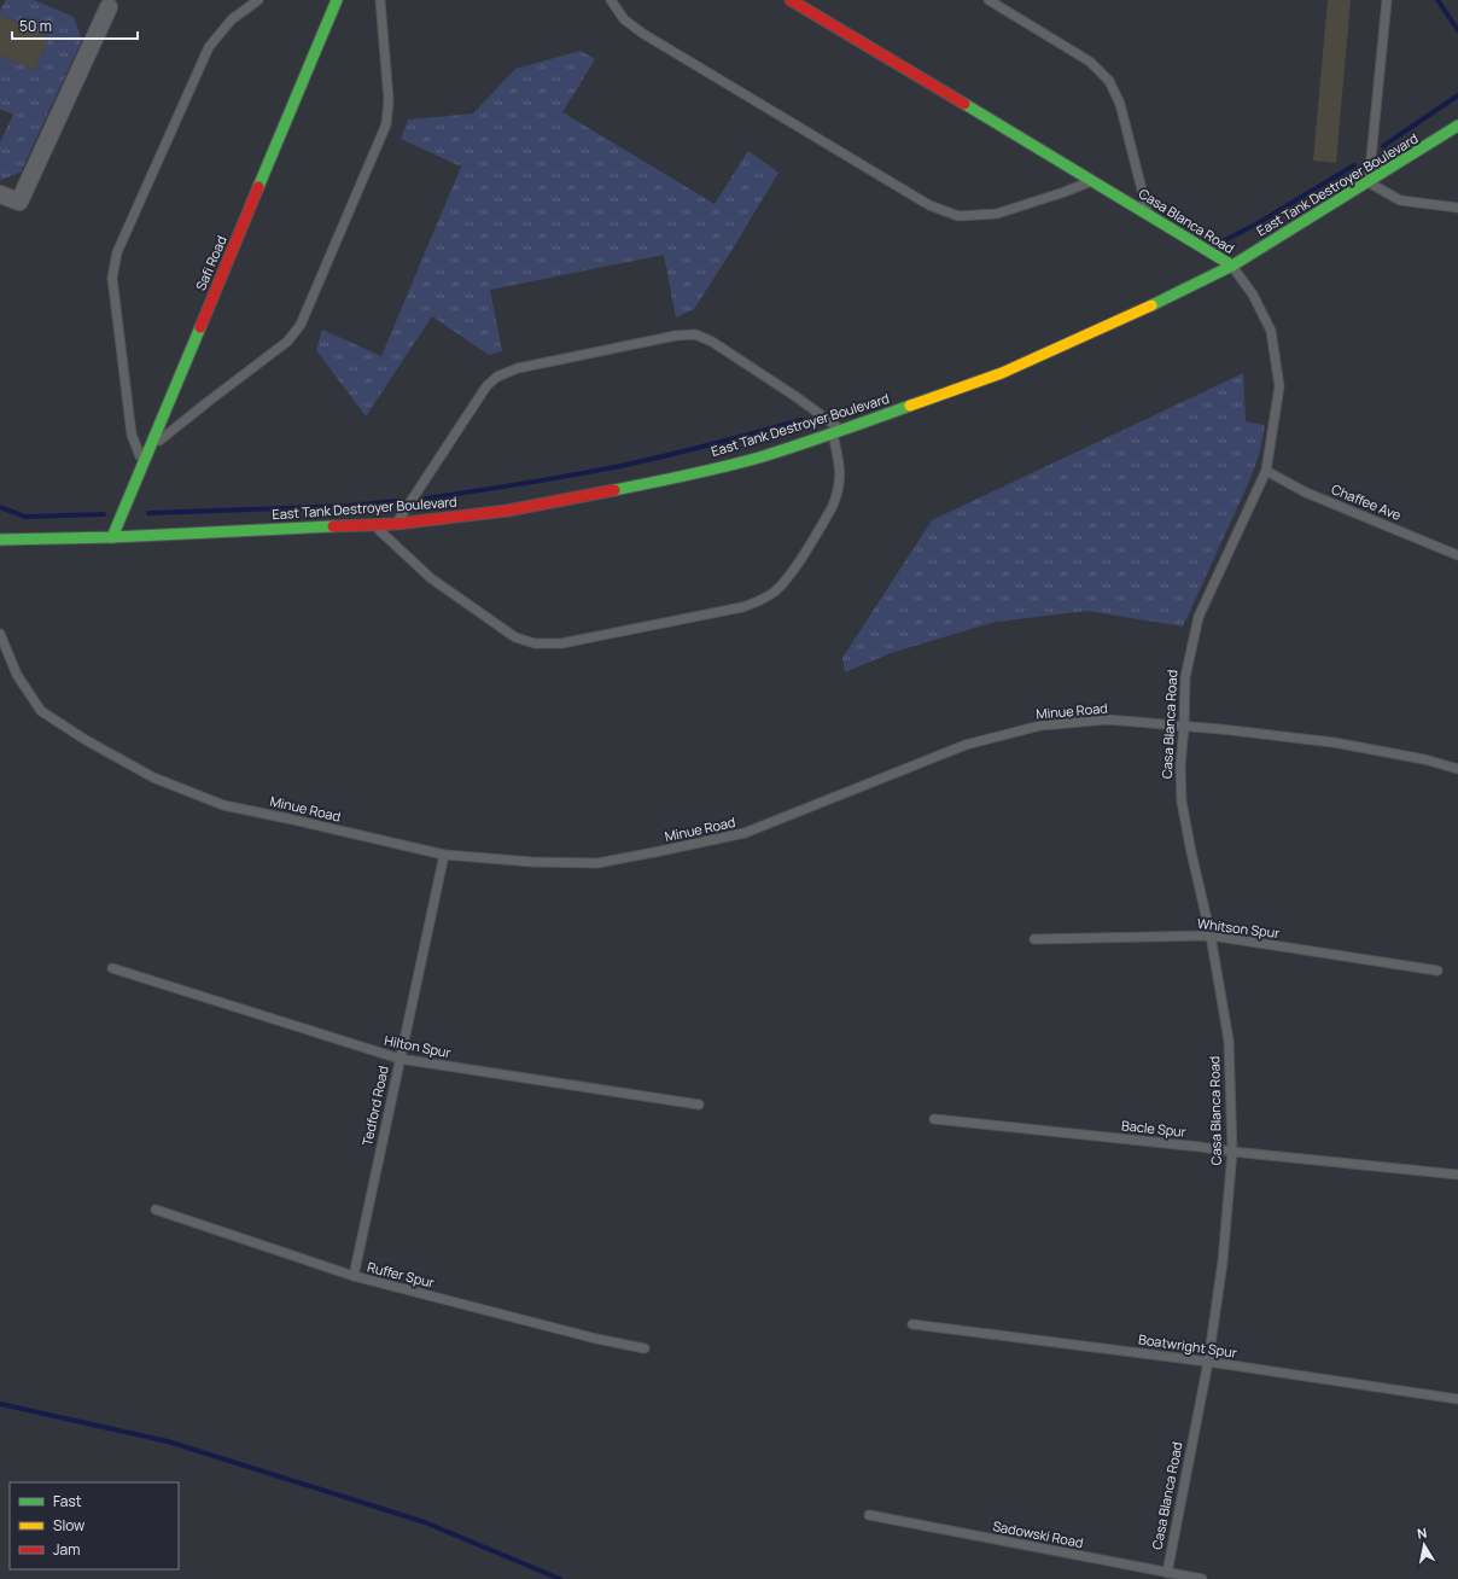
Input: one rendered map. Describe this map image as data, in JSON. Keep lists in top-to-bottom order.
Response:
{
  "streets": {
    "street": ["East Tank Destroyer Boulevard", "Casa Blanca Road", "Safi Road"],
    "lane": [
      "Chaffee Ave",
      "Minue Road",
      "Whitson Spur",
      "Hilton Spur",
      "Tedford Road",
      "Bacle Spur",
      "Ruffer Spur",
      "Boatwright Spur",
      "Sadowski Road"
    ]
  },
  "crossings": [
    ["East Tank Destroyer Boulevard", "Casa Blanca Road"],
    ["East Tank Destroyer Boulevard", "Safi Road"],
    ["Casa Blanca Road", "Chaffee Ave"],
    ["Casa Blanca Road", "Minue Road"],
    ["Casa Blanca Road", "Whitson Spur"],
    ["Casa Blanca Road", "Bacle Spur"],
    ["Casa Blanca Road", "Boatwright Spur"],
    ["Casa Blanca Road", "Sadowski Road"],
    ["Minue Road", "Tedford Road"],
    ["Hilton Spur", "Tedford Road"],
    ["Tedford Road", "Ruffer Spur"]
  ],
  "legend": ["Fast", "Slow", "Jam"],
  "scale_bar": "50 m",
  "north": "top"
}
